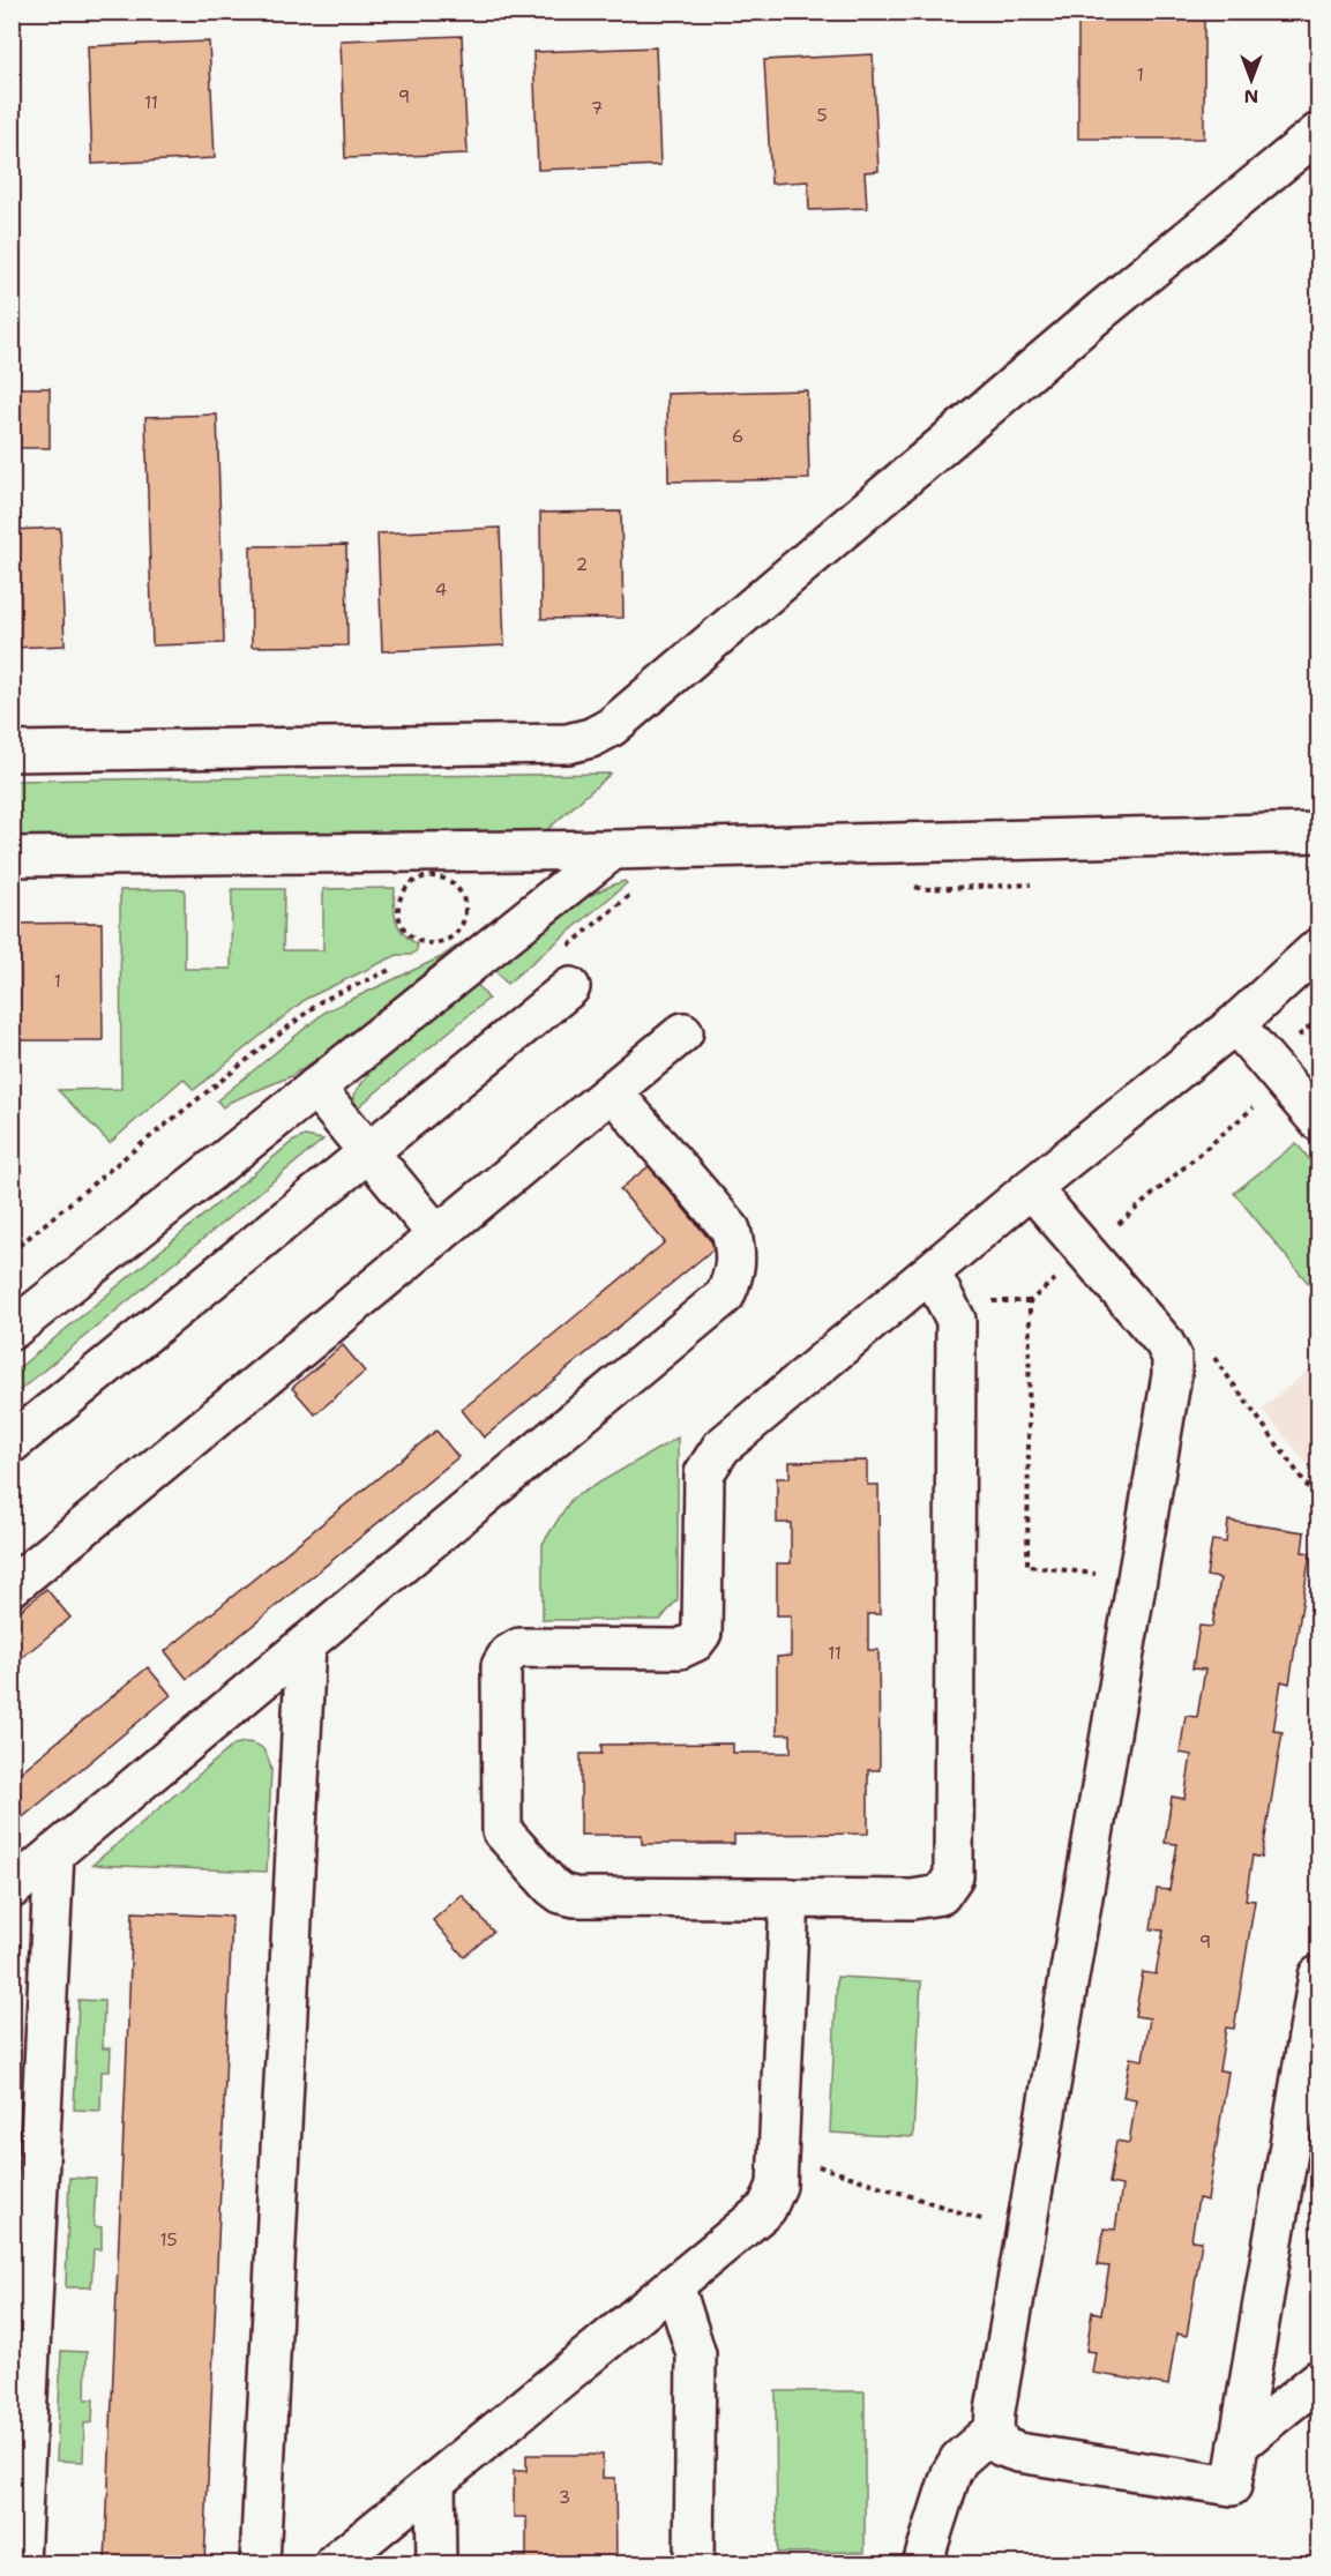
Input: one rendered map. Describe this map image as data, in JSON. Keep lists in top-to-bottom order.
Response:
{
  "house_numbers": [
    "1",
    "9",
    "11",
    "7",
    "5",
    "6",
    "2",
    "4",
    "1",
    "11",
    "9",
    "15",
    "3"
  ],
  "north": "bottom"
}
